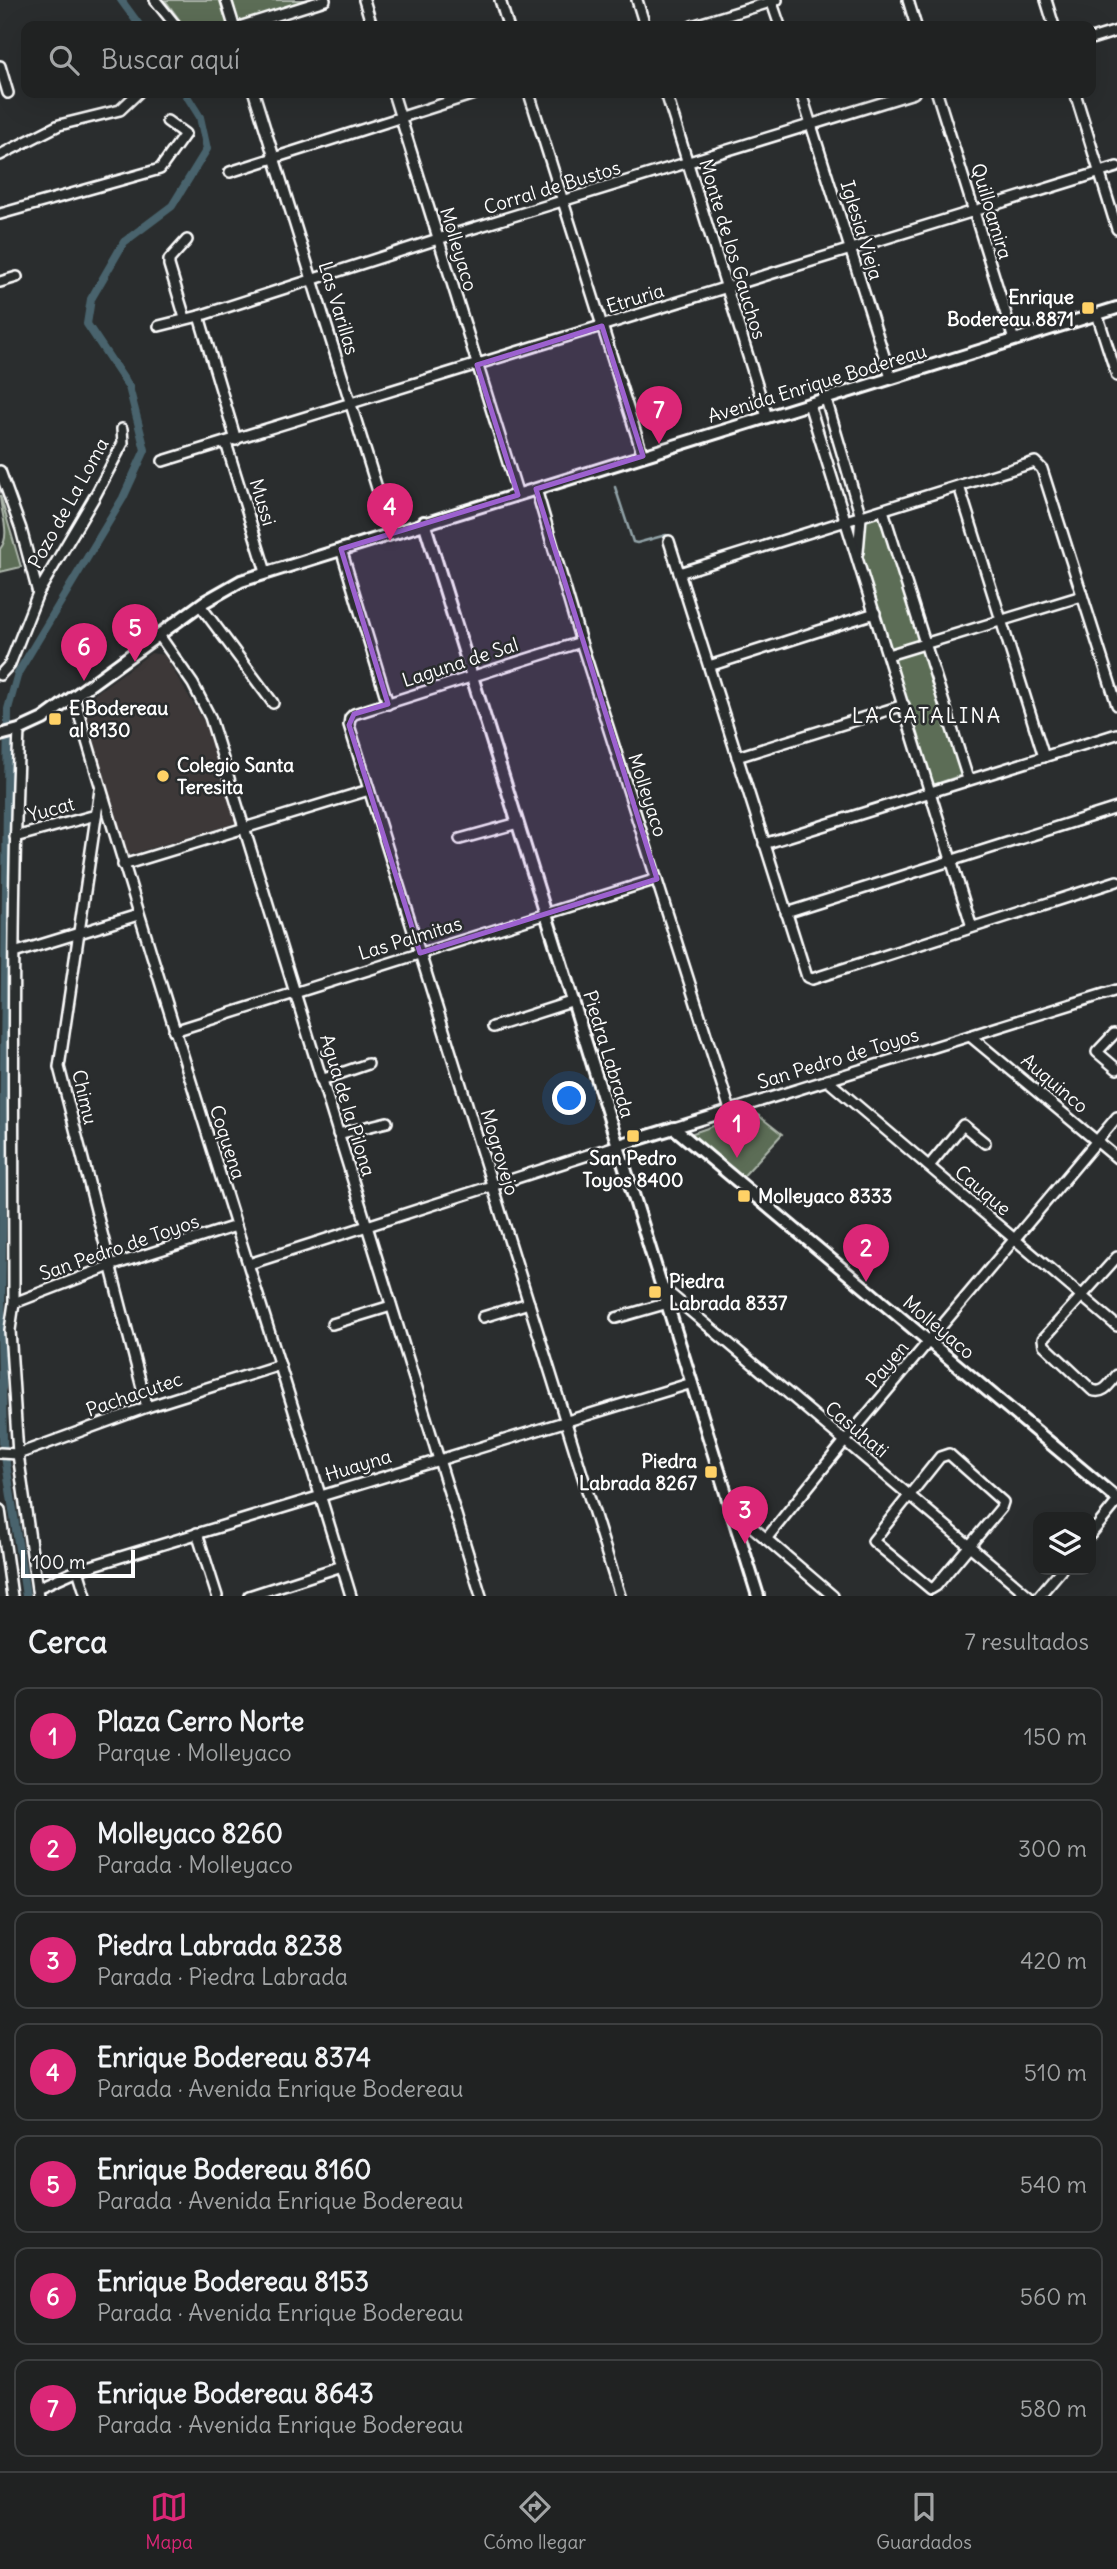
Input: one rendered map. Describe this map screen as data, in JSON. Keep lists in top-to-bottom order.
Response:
{
  "streets": {
    "main road": [
      "Molleyaco",
      "Avenida Enrique Bodereau",
      "Piedra Labrada",
      "San Pedro de Toyos"
    ],
    "street": [
      "Corral de Bustos",
      "Quilloamira",
      "Iglesia Vieja",
      "Monte de los Gauchos",
      "Etruria",
      "Las Varillas",
      "Mussi",
      "Pozo de La Loma",
      "Laguna de Sal",
      "Yucat",
      "Las Palmitas",
      "Auquinco",
      "Chimu",
      "Agua de la Pilona",
      "Coquena",
      "Mogrovejo",
      "Cauque",
      "Payen",
      "Pachacutec",
      "Casuhati",
      "Huayna"
    ]
  },
  "crossings": [
    ["Corral de Bustos", "Iglesia Vieja"],
    ["Corral de Bustos", "Molleyaco"],
    ["Corral de Bustos", "Monte de los Gauchos"],
    ["Corral de Bustos", "Las Varillas"],
    ["Corral de Bustos", "Mussi"],
    ["Quilloamira", "Etruria"],
    ["Quilloamira", "Avenida Enrique Bodereau"],
    ["Iglesia Vieja", "Etruria"],
    ["Iglesia Vieja", "Avenida Enrique Bodereau"],
    ["Molleyaco", "Etruria"],
    ["Molleyaco", "Avenida Enrique Bodereau"],
    ["Molleyaco", "Laguna de Sal"],
    ["Molleyaco", "Las Palmitas"],
    ["Molleyaco", "San Pedro de Toyos"],
    ["Molleyaco", "Payen"],
    ["Monte de los Gauchos", "Etruria"],
    ["Monte de los Gauchos", "Avenida Enrique Bodereau"],
    ["Etruria", "Las Varillas"],
    ["Etruria", "Mussi"],
    ["Las Varillas", "Avenida Enrique Bodereau"],
    ["Avenida Enrique Bodereau", "Mussi"],
    ["Avenida Enrique Bodereau", "Piedra Labrada"],
    ["Avenida Enrique Bodereau", "Agua de la Pilona"],
    ["Avenida Enrique Bodereau", "Coquena"],
    ["Laguna de Sal", "Piedra Labrada"],
    ["Laguna de Sal", "Mogrovejo"],
    ["Yucat", "Chimu"],
    ["Las Palmitas", "Piedra Labrada"],
    ["Las Palmitas", "Agua de la Pilona"],
    ["Las Palmitas", "Coquena"],
    ["Las Palmitas", "Mogrovejo"],
    ["Piedra Labrada", "San Pedro de Toyos"],
    ["Piedra Labrada", "Casuhati"],
    ["Piedra Labrada", "Huayna"],
    ["San Pedro de Toyos", "Auquinco"],
    ["San Pedro de Toyos", "Chimu"],
    ["San Pedro de Toyos", "Agua de la Pilona"],
    ["San Pedro de Toyos", "Coquena"],
    ["San Pedro de Toyos", "Mogrovejo"],
    ["San Pedro de Toyos", "Cauque"],
    ["Auquinco", "Payen"],
    ["Chimu", "Coquena"],
    ["Chimu", "Pachacutec"],
    ["Agua de la Pilona", "Huayna"],
    ["Coquena", "Pachacutec"],
    ["Coquena", "Huayna"],
    ["Mogrovejo", "Huayna"],
    ["Cauque", "Payen"],
    ["Payen", "Casuhati"]
  ],
  "districts": ["LA CATALINA"],
  "places": {
    "transit": [
      "Enrique Bodereau 8871",
      "E Bodereau al 8130",
      "San Pedro Toyos 8400",
      "Molleyaco 8333",
      "Piedra Labrada 8337",
      "Piedra Labrada 8267"
    ],
    "other": ["Colegio Santa Teresita"]
  },
  "scale_bar": "100 m",
  "page": {
    "search": "Buscar aquí",
    "pins": [
      "7",
      "4",
      "5",
      "6",
      "1",
      "2",
      "3"
    ],
    "scale": "100 m",
    "heading": ["Cerca", "7 resultados"],
    "list": [
      {
        "mark": "1",
        "name": "Plaza Cerro Norte",
        "note": "Parque · Molleyaco",
        "value": "150 m"
      },
      {
        "mark": "2",
        "name": "Molleyaco 8260",
        "note": "Parada · Molleyaco",
        "value": "300 m"
      },
      {
        "mark": "3",
        "name": "Piedra Labrada 8238",
        "note": "Parada · Piedra Labrada",
        "value": "420 m"
      },
      {
        "mark": "4",
        "name": "Enrique Bodereau 8374",
        "note": "Parada · Avenida Enrique Bodereau",
        "value": "510 m"
      },
      {
        "mark": "5",
        "name": "Enrique Bodereau 8160",
        "note": "Parada · Avenida Enrique Bodereau",
        "value": "540 m"
      },
      {
        "mark": "6",
        "name": "Enrique Bodereau 8153",
        "note": "Parada · Avenida Enrique Bodereau",
        "value": "560 m"
      },
      {
        "mark": "7",
        "name": "Enrique Bodereau 8643",
        "note": "Parada · Avenida Enrique Bodereau",
        "value": "580 m"
      }
    ],
    "nav": ["Mapa", "Cómo llegar", "Guardados"]
  }
}
